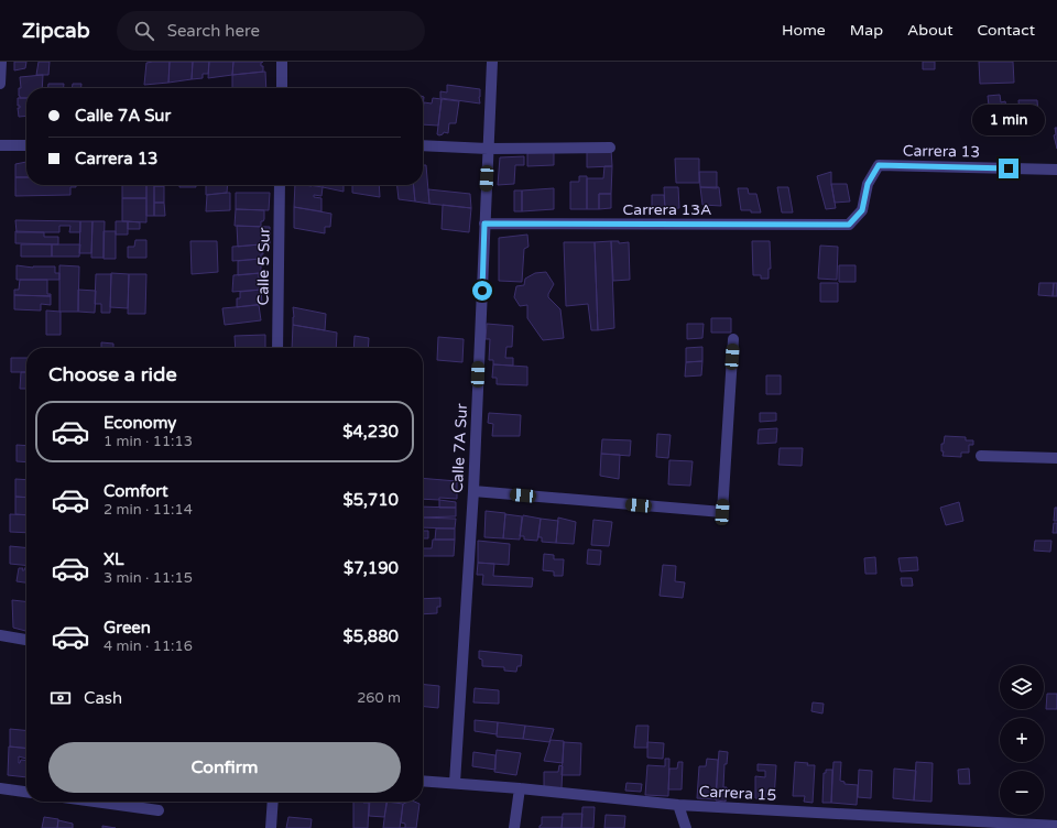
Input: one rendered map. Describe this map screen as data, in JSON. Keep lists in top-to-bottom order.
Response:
{
  "streets": {
    "street": [
      "Carrera 13",
      "Carrera 13A",
      "Calle 5 Sur",
      "Calle 7A Sur",
      "Carrera 15"
    ]
  },
  "crossings": [
    ["Carrera 13", "Carrera 13A"],
    ["Carrera 13A", "Calle 7A Sur"],
    ["Calle 7A Sur", "Carrera 15"]
  ],
  "page": {
    "header": "Zipcab",
    "search": "Search here",
    "nav": [
      "Home",
      "Map",
      "About",
      "Contact"
    ],
    "banner": ["Calle 7A Sur", "Carrera 13"],
    "bubble": "1 min",
    "heading": "Choose a ride",
    "list": [
      {
        "name": "Economy",
        "note": "1 min · 11:13",
        "value": "$4,230"
      },
      {
        "name": "Comfort",
        "note": "2 min · 11:14",
        "value": "$5,710"
      },
      {
        "name": "XL",
        "note": "3 min · 11:15",
        "value": "$7,190"
      },
      {
        "name": "Green",
        "note": "4 min · 11:16",
        "value": "$5,880"
      }
    ],
    "map_buttons": ["+", "−"],
    "pay": ["Cash", "260 m"],
    "buttons": "Confirm"
  }
}
